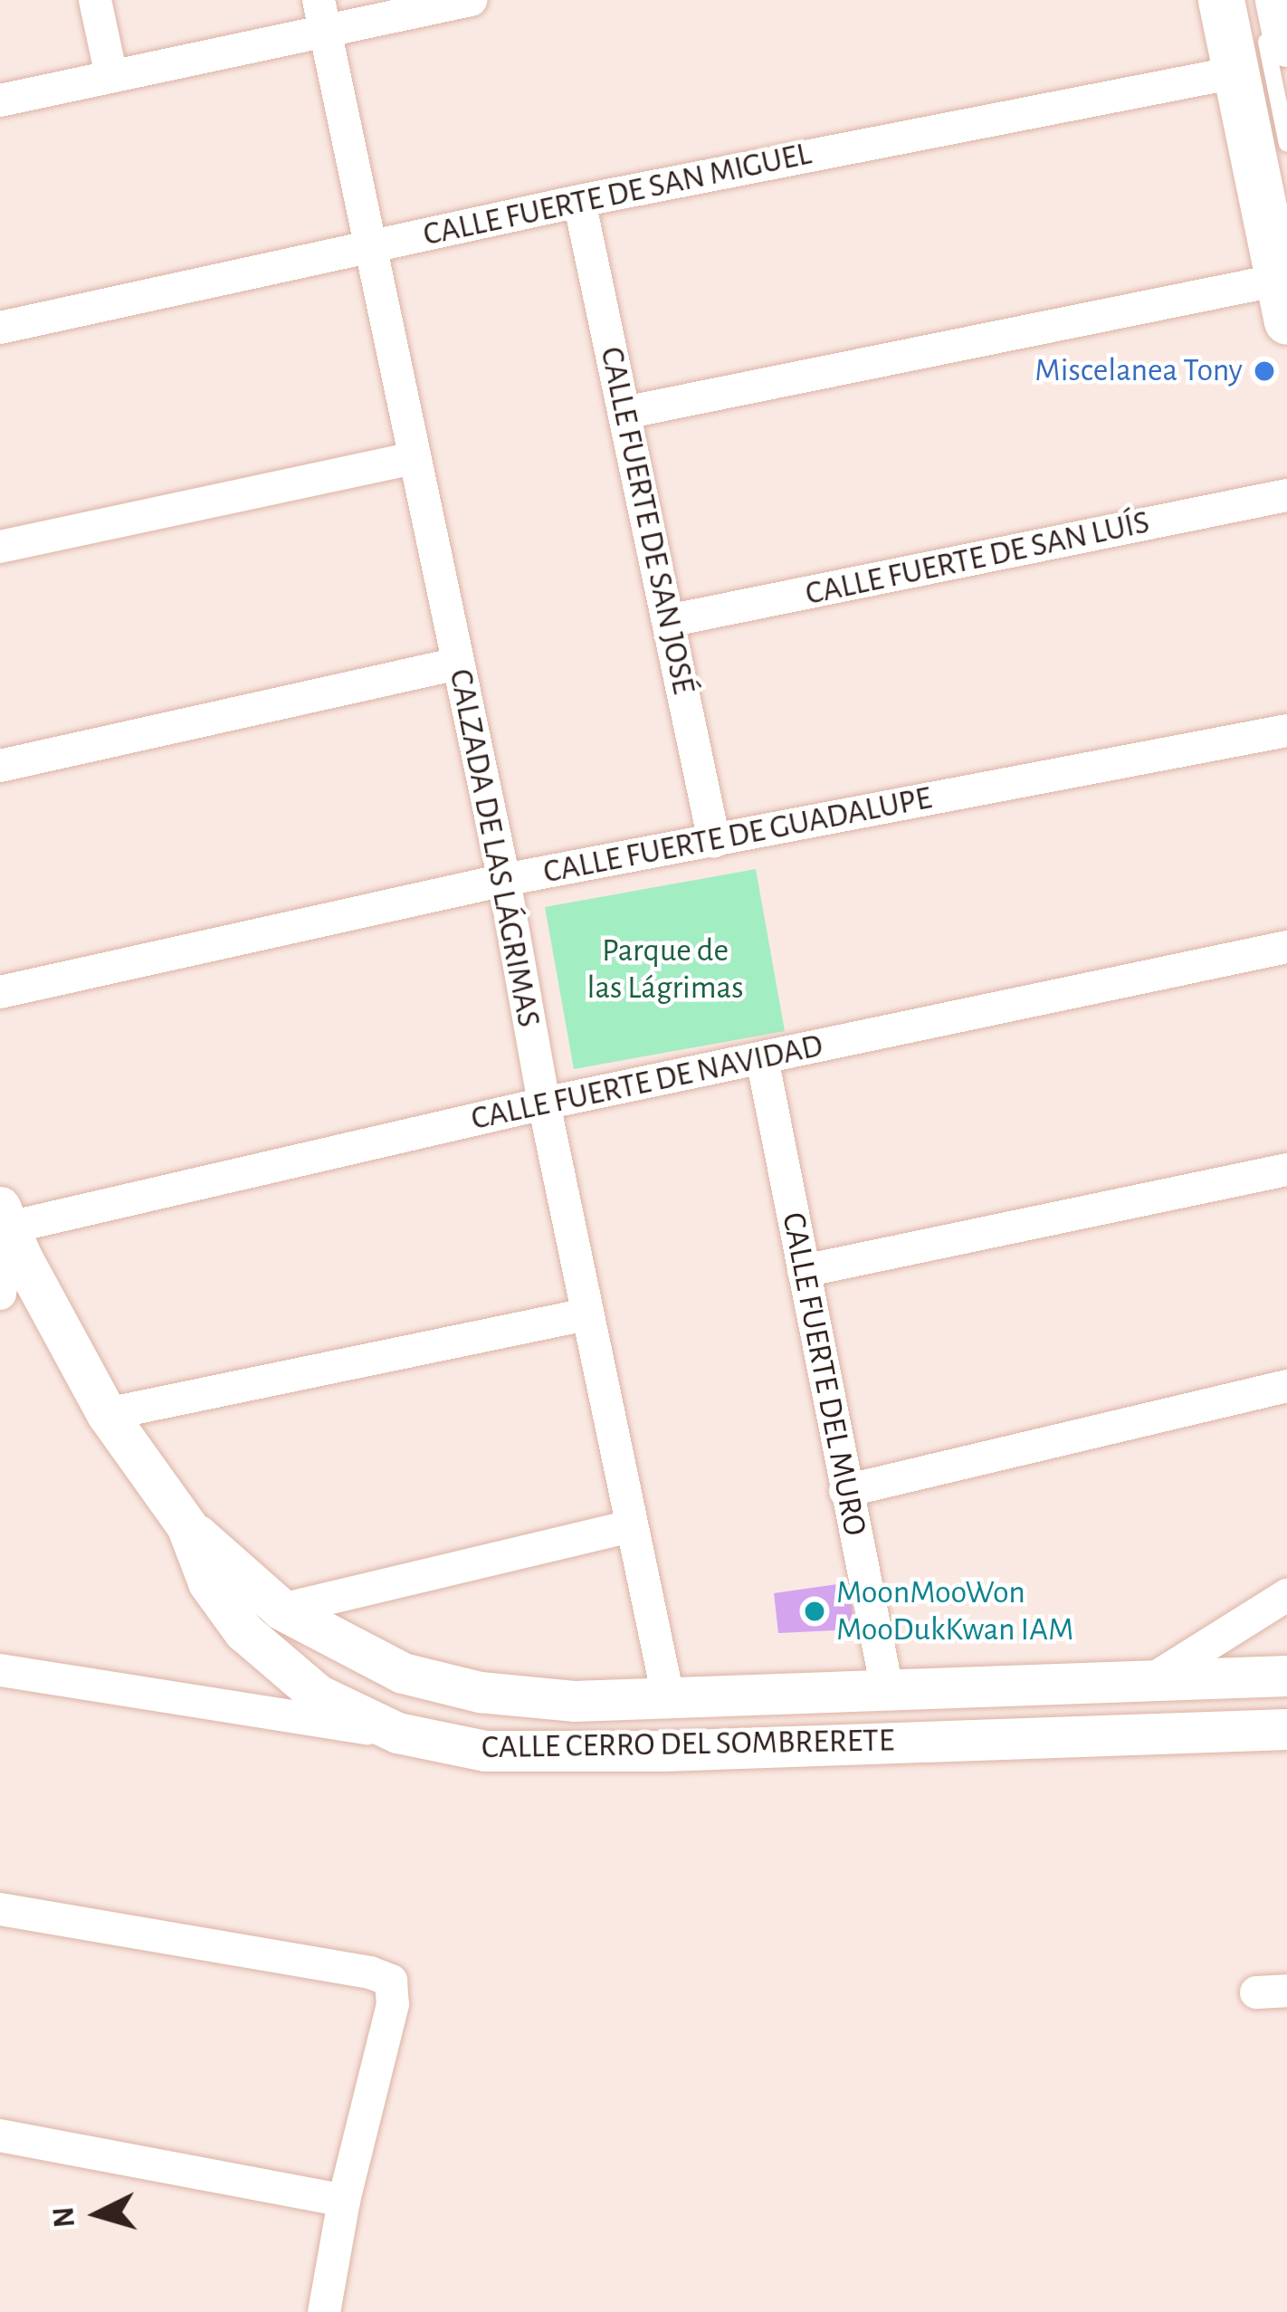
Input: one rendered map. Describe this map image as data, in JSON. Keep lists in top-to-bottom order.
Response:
{
  "streets": {
    "street": [
      "CALLE FUERTE DE SAN MIGUEL",
      "CALLE FUERTE DE SAN JOSÉ",
      "CALLE FUERTE DE SAN LUÍS",
      "CALLE FUERTE DE GUADALUPE",
      "CALZADA DE LAS LÁGRIMAS",
      "CALLE FUERTE DE NAVIDAD",
      "CALLE FUERTE DEL MURO",
      "CALLE CERRO DEL SOMBRERETE"
    ]
  },
  "crossings": [
    ["CALLE FUERTE DE SAN MIGUEL", "CALLE FUERTE DE SAN JOSÉ"],
    ["CALLE FUERTE DE SAN MIGUEL", "CALZADA DE LAS LÁGRIMAS"],
    ["CALLE FUERTE DE SAN JOSÉ", "CALLE FUERTE DE SAN LUÍS"],
    ["CALLE FUERTE DE SAN JOSÉ", "CALLE FUERTE DE GUADALUPE"],
    ["CALLE FUERTE DE GUADALUPE", "CALZADA DE LAS LÁGRIMAS"],
    ["CALZADA DE LAS LÁGRIMAS", "CALLE FUERTE DE NAVIDAD"],
    ["CALZADA DE LAS LÁGRIMAS", "CALLE CERRO DEL SOMBRERETE"],
    ["CALLE FUERTE DE NAVIDAD", "CALLE FUERTE DEL MURO"],
    ["CALLE FUERTE DE NAVIDAD", "CALLE CERRO DEL SOMBRERETE"],
    ["CALLE FUERTE DEL MURO", "CALLE CERRO DEL SOMBRERETE"]
  ],
  "parks": ["Parque de las Lágrimas"],
  "places": ["Miscelanea Tony", "MoonMooWon MooDukKwan IAM"],
  "north": "left"
}
